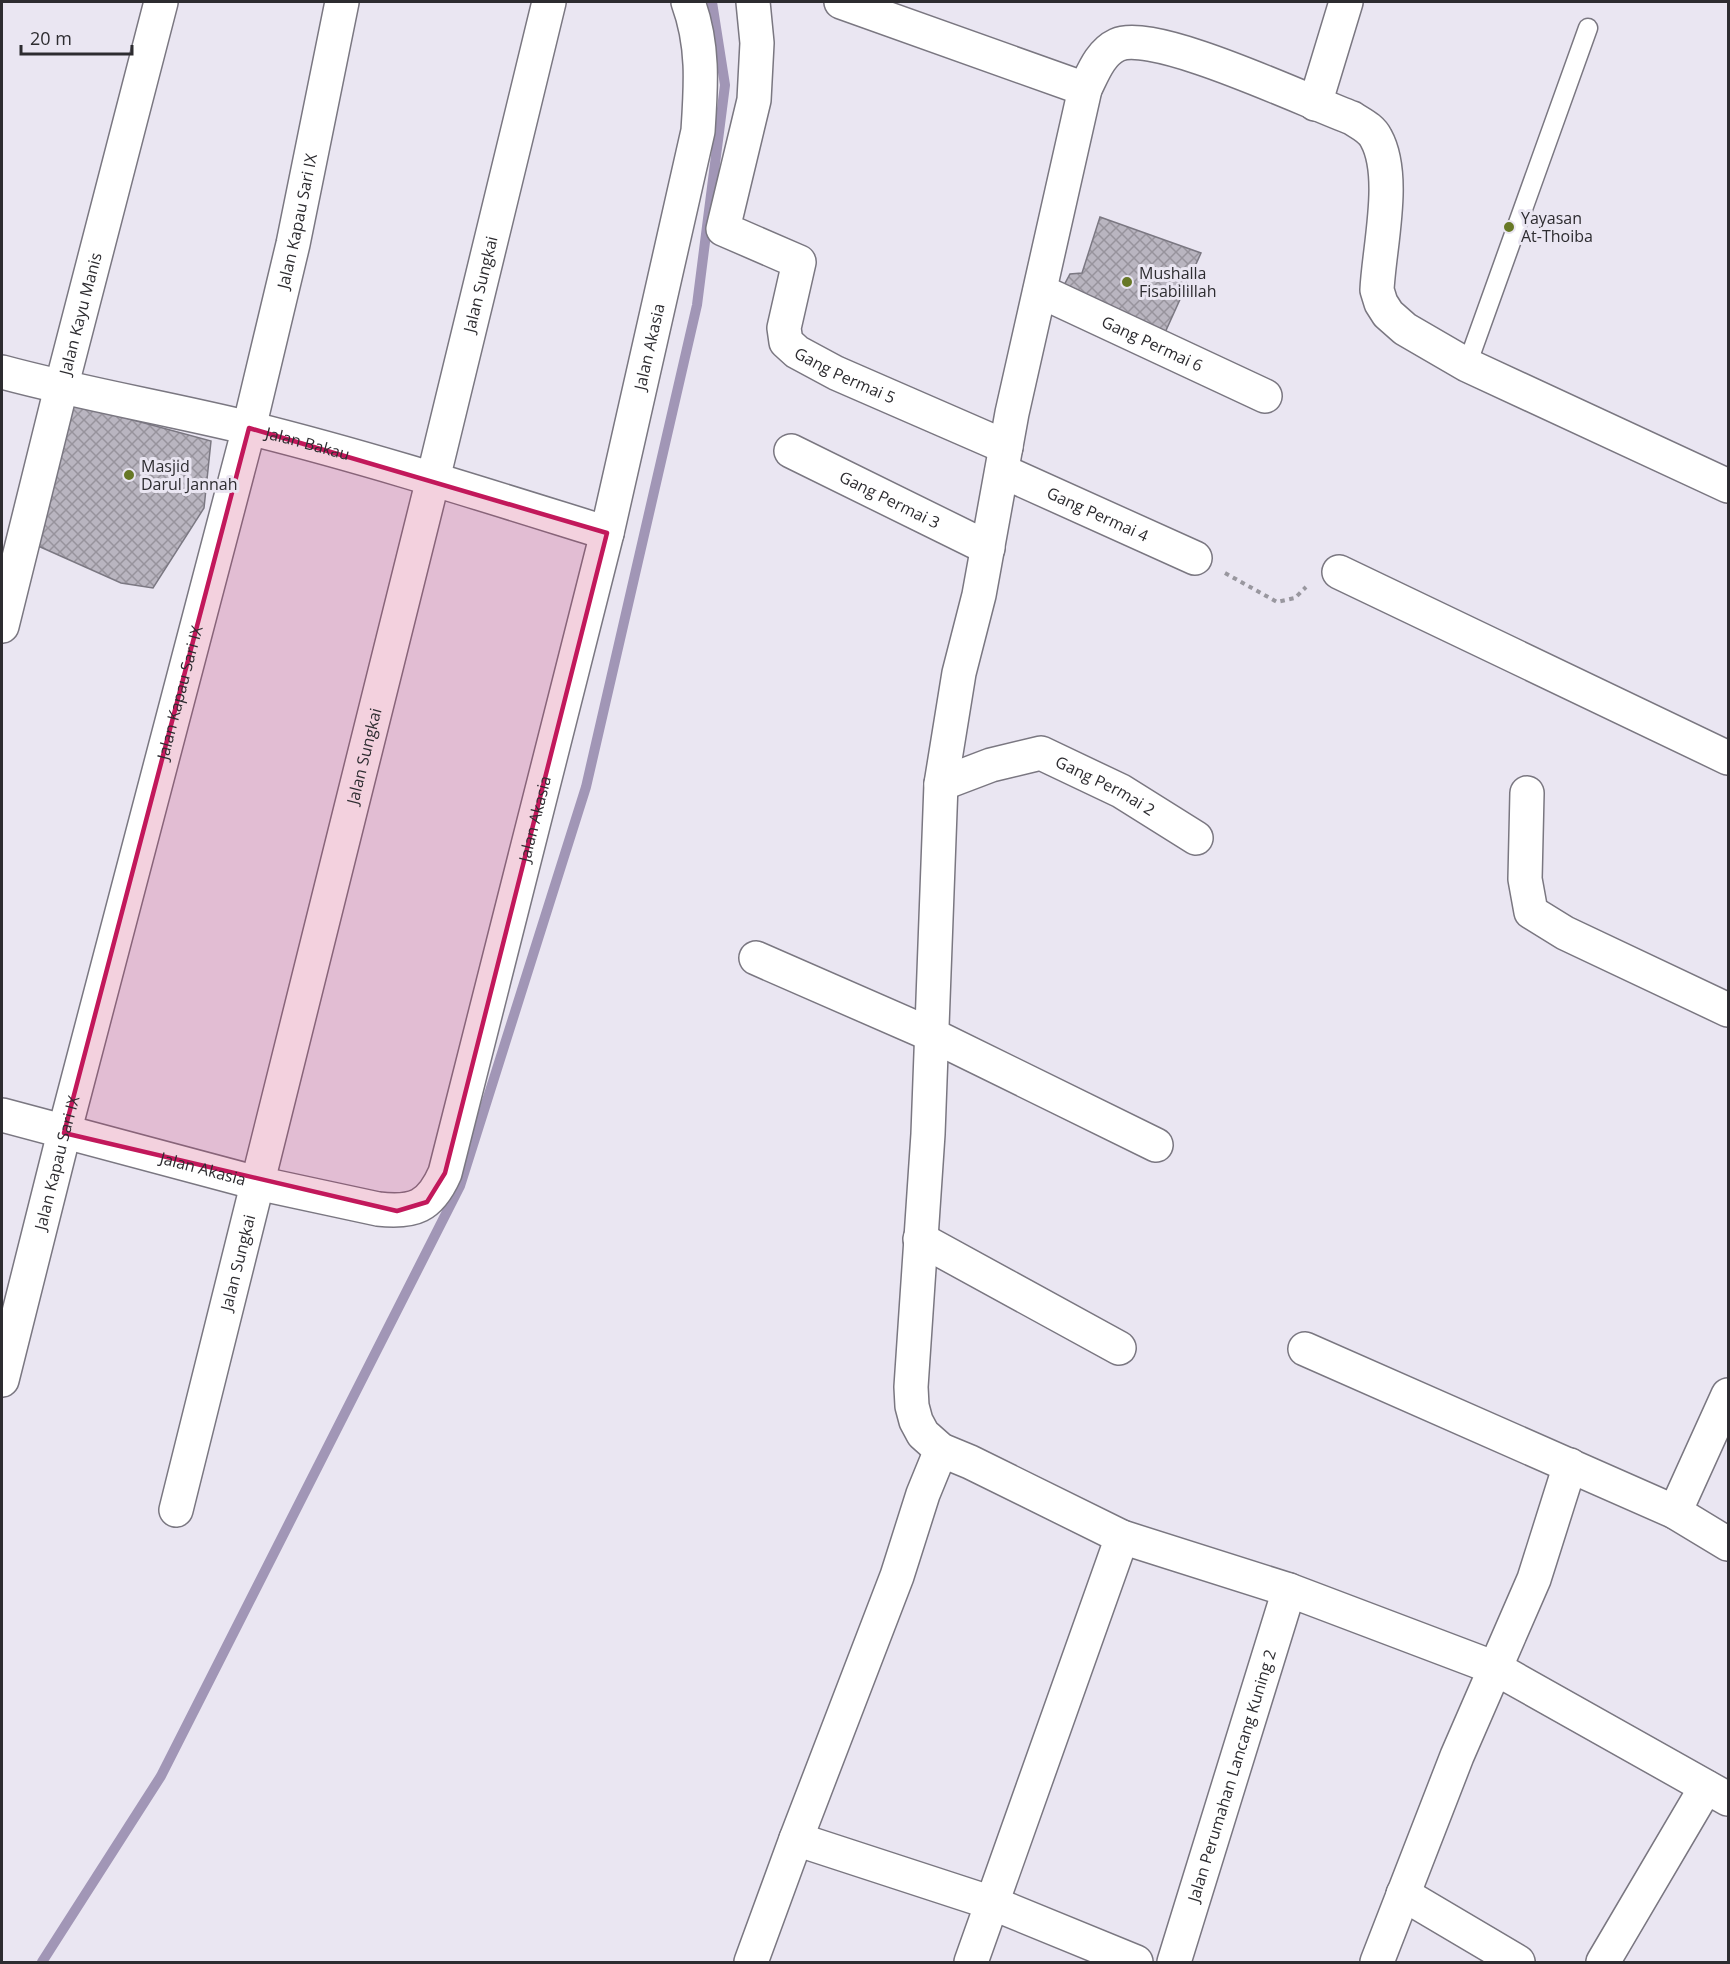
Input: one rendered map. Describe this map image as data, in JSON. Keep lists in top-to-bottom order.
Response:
{
  "streets": {
    "street": [
      "Jalan Kapau Sari IX",
      "Jalan Sungkai",
      "Jalan Kayu Manis",
      "Gang Permai 6",
      "Jalan Akasia",
      "Gang Permai 5",
      "Jalan Bakau",
      "Gang Permai 3",
      "Gang Permai 4",
      "Gang Permai 2",
      "Jalan Perumahan Lancang Kuning 2"
    ]
  },
  "crossings": [
    ["Jalan Kapau Sari IX", "Jalan Akasia"],
    ["Jalan Kapau Sari IX", "Jalan Bakau"],
    ["Jalan Sungkai", "Jalan Akasia"],
    ["Jalan Sungkai", "Jalan Bakau"],
    ["Jalan Kayu Manis", "Jalan Bakau"],
    ["Jalan Akasia", "Jalan Bakau"],
    ["Gang Permai 5", "Gang Permai 4"]
  ],
  "places": ["Yayasan At-Thoiba", "Mushalla Fisabilillah", "Masjid Darul Jannah"],
  "scale_bar": "20 m"
}
